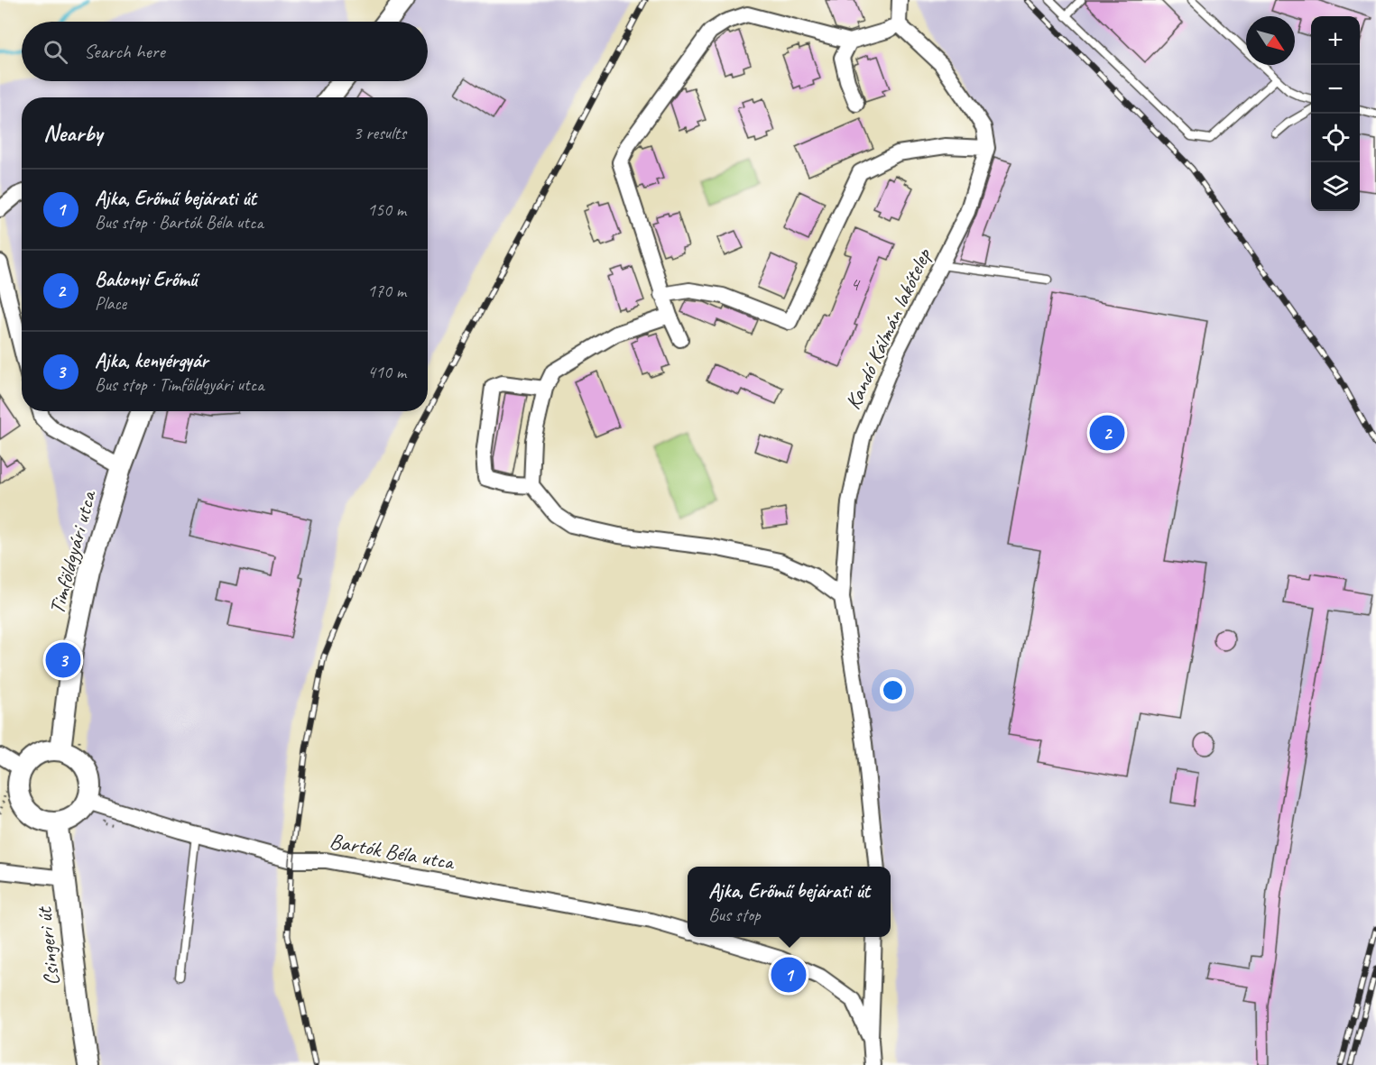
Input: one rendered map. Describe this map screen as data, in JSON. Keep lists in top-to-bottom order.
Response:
{
  "streets": {
    "main road": ["Timföldgyári utca", "Csingeri út"],
    "street": ["Kandó Kálmán lakótelep", "Bartók Béla utca"]
  },
  "crossings": [
    ["Timföldgyári utca", "Bartók Béla utca"],
    ["Timföldgyári utca", "Csingeri út"],
    ["Bartók Béla utca", "Csingeri út"]
  ],
  "house_numbers": ["4"],
  "north": "bottom right",
  "page": {
    "map_buttons": ["+", "−"],
    "search": "Search here",
    "heading": ["Nearby", "3 results"],
    "list": [
      {
        "mark": "1",
        "name": "Ajka, Erőmű bejárati út",
        "note": "Bus stop · Bartók Béla utca",
        "value": "150 m"
      },
      {
        "mark": "2",
        "name": "Bakonyi Erőmű",
        "note": "Place",
        "value": "170 m"
      },
      {
        "mark": "3",
        "name": "Ajka, kenyérgyár",
        "note": "Bus stop · Timföldgyári utca",
        "value": "410 m"
      }
    ],
    "pins": ["2", "3", "1"],
    "popup": ["Ajka, Erőmű bejárati út", "Bus stop"]
  }
}
